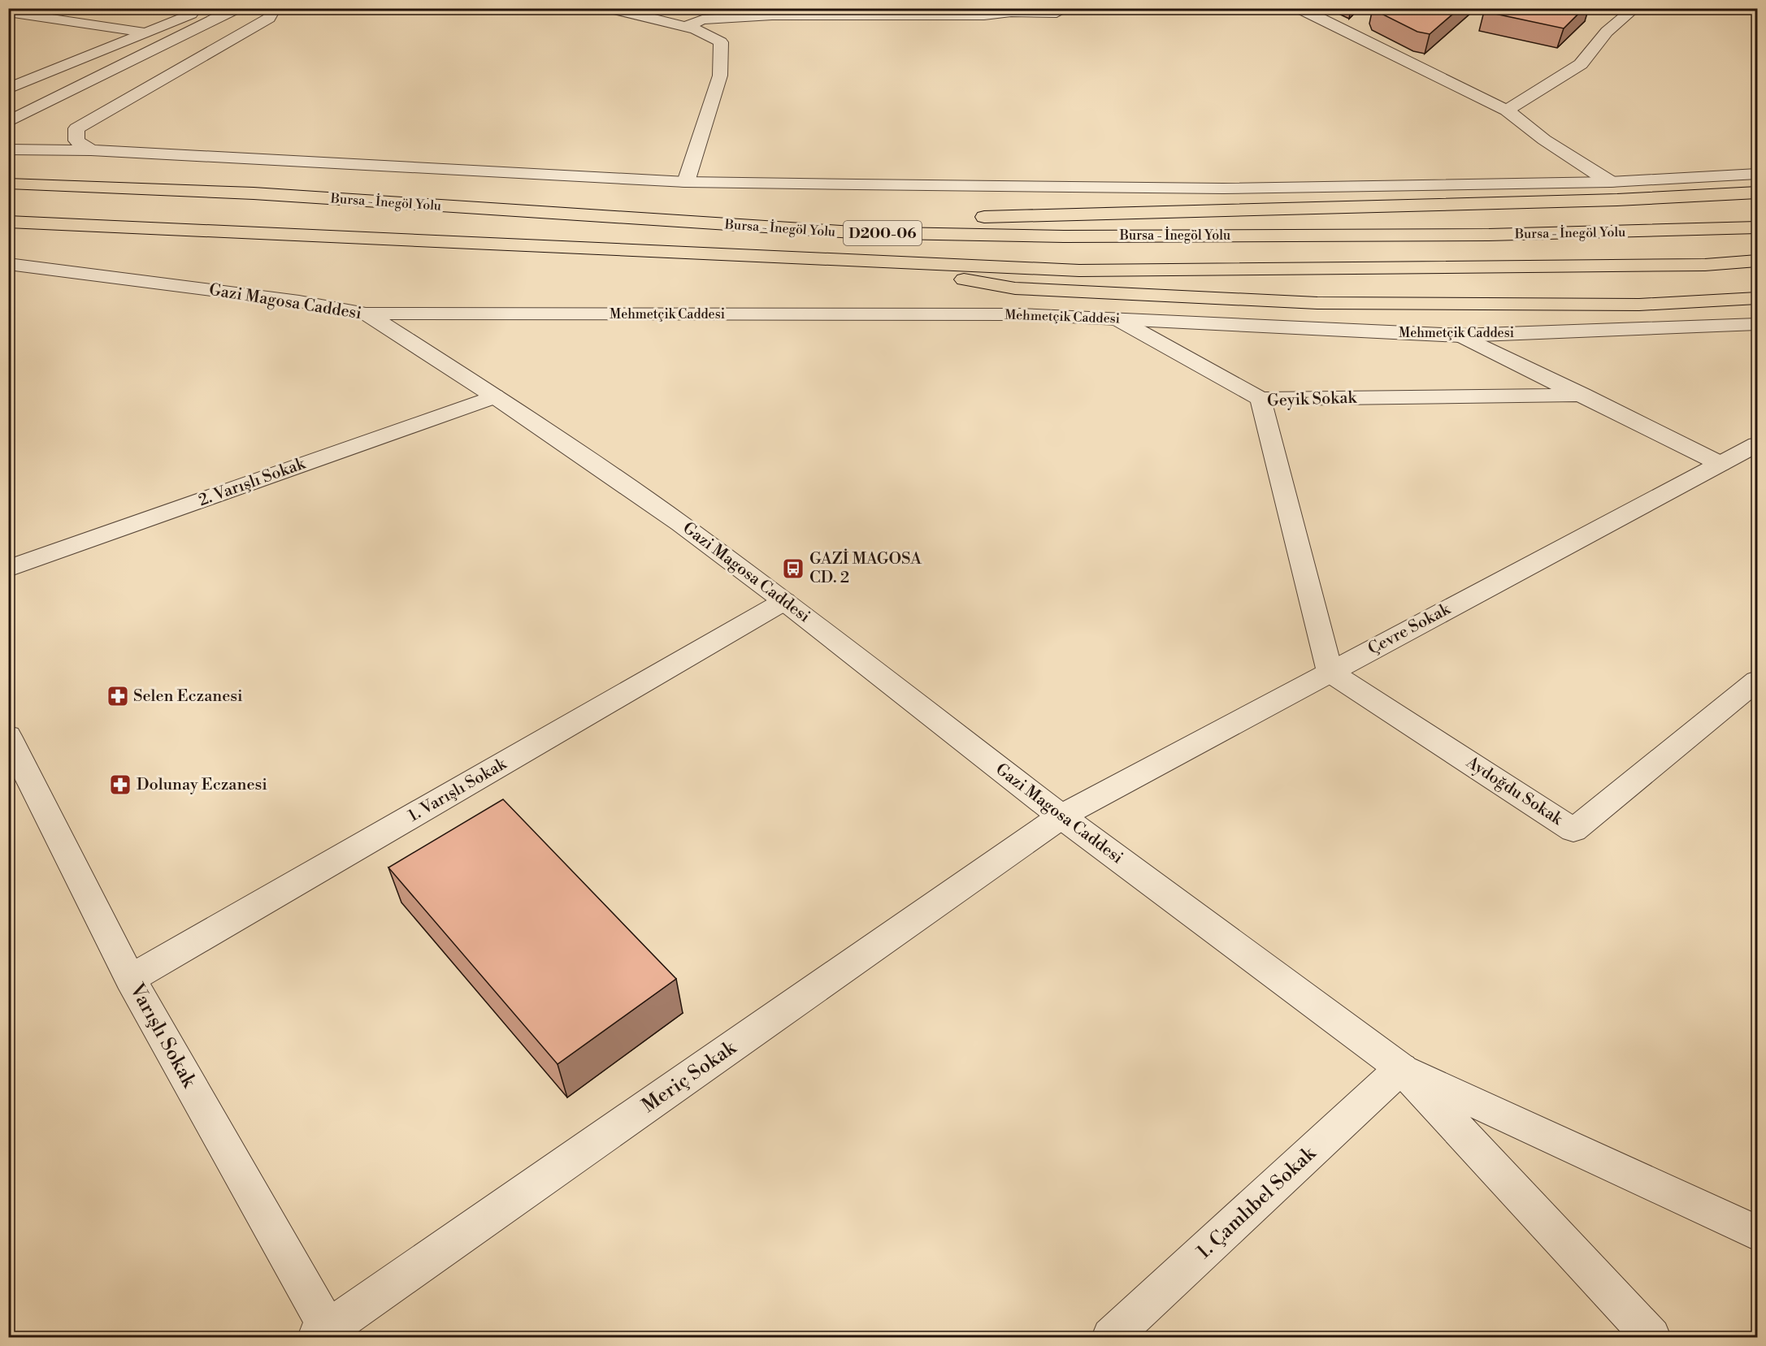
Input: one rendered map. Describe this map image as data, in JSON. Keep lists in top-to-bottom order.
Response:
{
  "streets": {
    "highway": ["Bursa - İnegöl Yolu", "D200-06"],
    "street": [
      "Gazi Magosa Caddesi",
      "Mehmetçik Caddesi",
      "Geyik Sokak",
      "2. Varışlı Sokak",
      "Çevre Sokak",
      "1. Varışlı Sokak",
      "Aydoğdu Sokak",
      "Varışlı Sokak",
      "Meriç Sokak",
      "1. Çamlıbel Sokak"
    ]
  },
  "crossings": [
    ["Gazi Magosa Caddesi", "Mehmetçik Caddesi"],
    ["Gazi Magosa Caddesi", "2. Varışlı Sokak"],
    ["Gazi Magosa Caddesi", "Çevre Sokak"],
    ["Gazi Magosa Caddesi", "1. Varışlı Sokak"],
    ["Gazi Magosa Caddesi", "Meriç Sokak"],
    ["Gazi Magosa Caddesi", "1. Çamlıbel Sokak"],
    ["Mehmetçik Caddesi", "Geyik Sokak"],
    ["Geyik Sokak", "Çevre Sokak"],
    ["Geyik Sokak", "Aydoğdu Sokak"],
    ["Çevre Sokak", "Aydoğdu Sokak"],
    ["Çevre Sokak", "Meriç Sokak"],
    ["1. Varışlı Sokak", "Varışlı Sokak"],
    ["Varışlı Sokak", "Meriç Sokak"]
  ],
  "places": {
    "bus stop": ["GAZİ MAGOSA CD. 2"],
    "pharmacy": ["Selen Eczanesi", "Dolunay Eczanesi"]
  }
}
